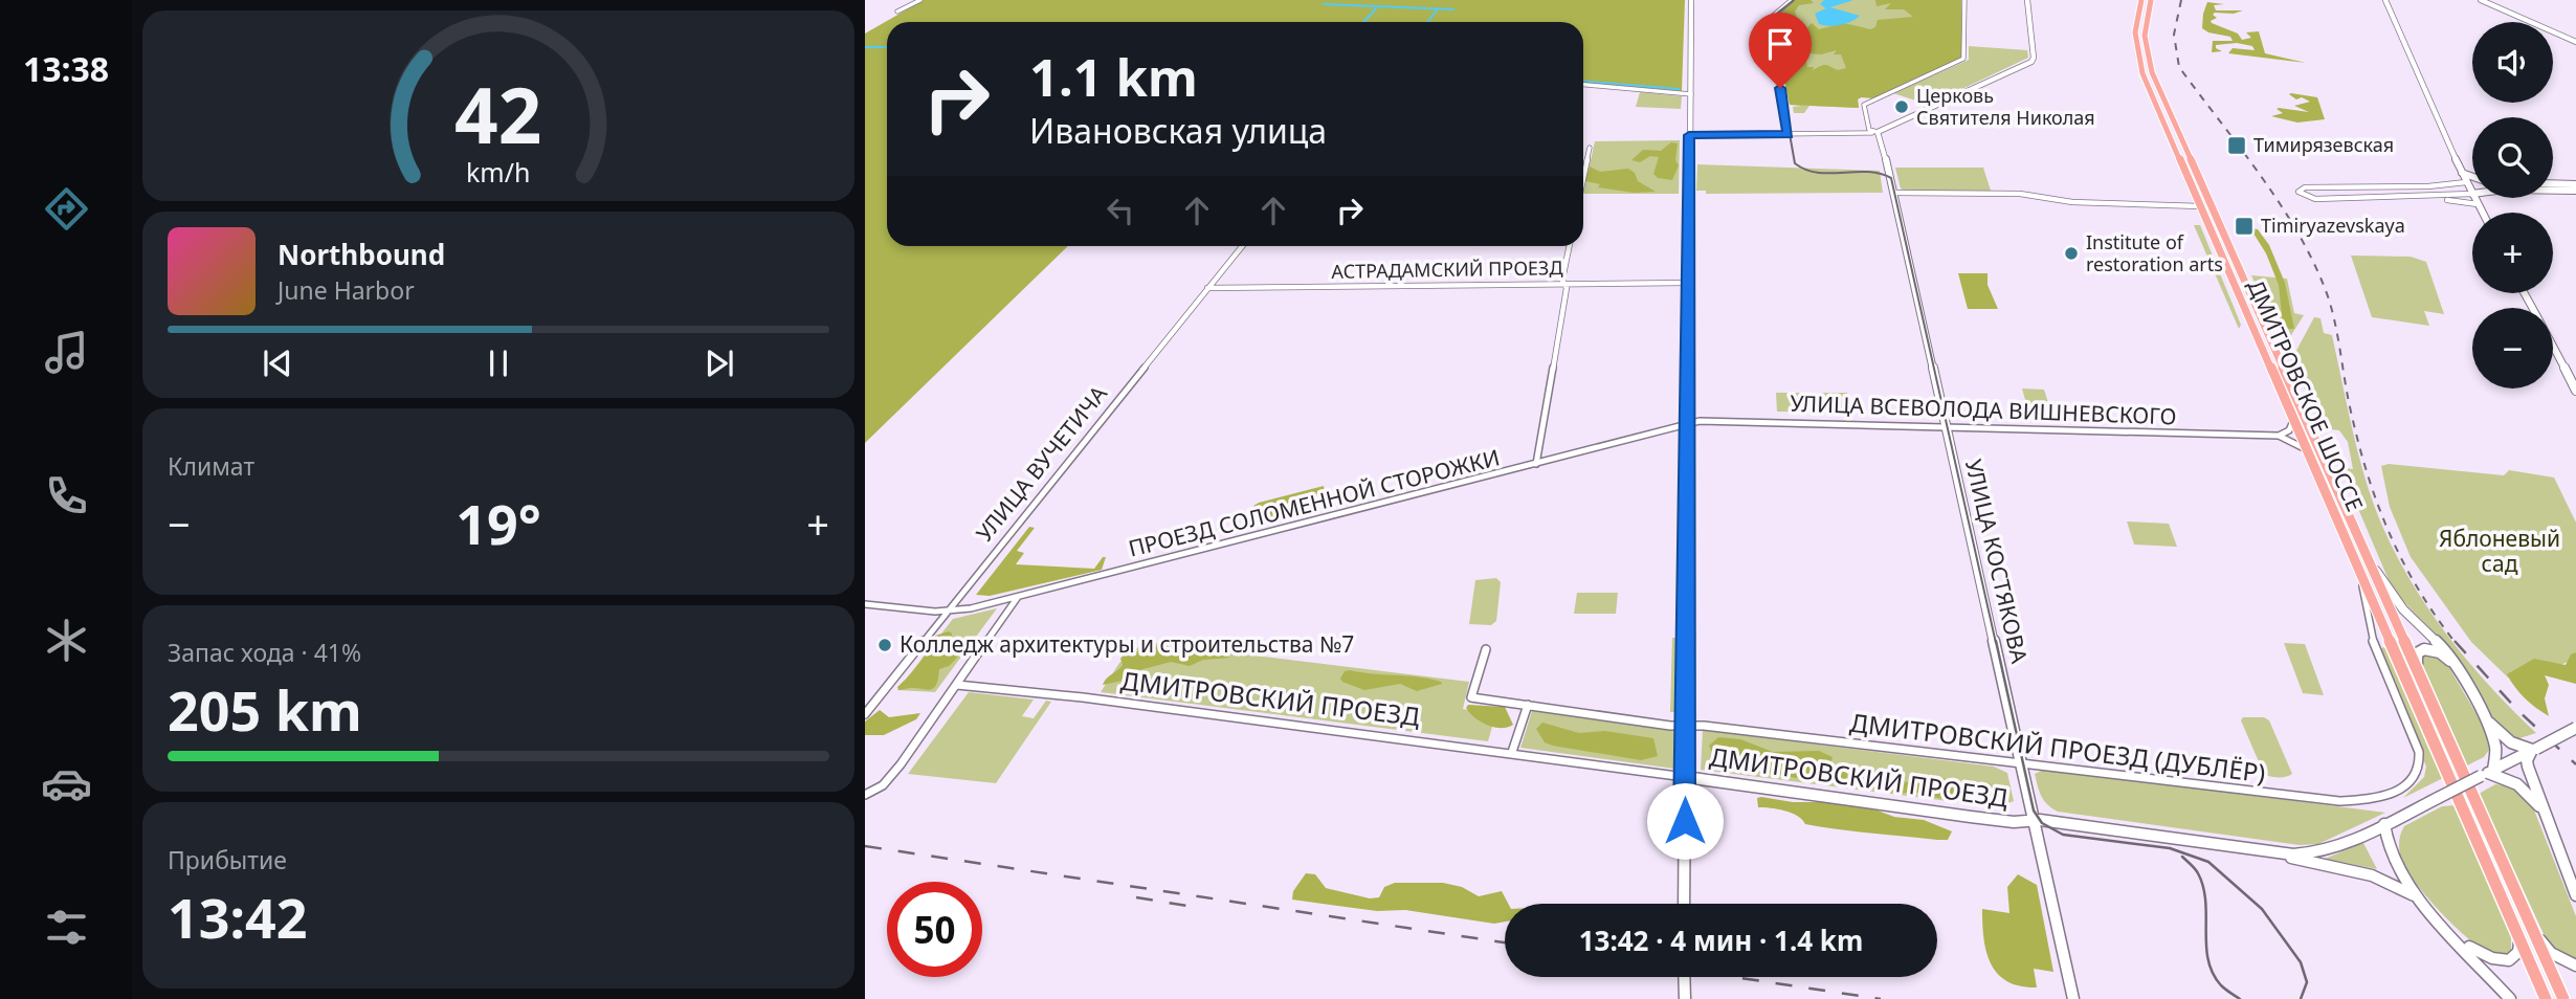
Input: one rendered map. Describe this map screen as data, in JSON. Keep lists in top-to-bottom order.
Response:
{
  "streets": {
    "main road": ["ДМИТРОВСКОЕ ШОССЕ", "УЛИЦА КОСТЯКОВА", "ДМИТРОВСКИЙ ПРОЕЗД"],
    "street": [
      "АСТРАДАМСКИЙ ПРОЕЗД",
      "УЛИЦА ВСЕВОЛОДА ВИШНЕВСКОГО",
      "УЛИЦА ВУЧЕТИЧА",
      "ПРОЕЗД СОЛОМЕННОЙ СТОРОЖКИ",
      "ДМИТРОВСКИЙ ПРОЕЗД (ДУБЛЁР)"
    ]
  },
  "crossings": [
    ["АСТРАДАМСКИЙ ПРОЕЗД", "УЛИЦА ВУЧЕТИЧА"],
    ["ДМИТРОВСКОЕ ШОССЕ", "УЛИЦА ВСЕВОЛОДА ВИШНЕВСКОГО"],
    ["ДМИТРОВСКОЕ ШОССЕ", "ДМИТРОВСКИЙ ПРОЕЗД (ДУБЛЁР)"],
    ["УЛИЦА ВСЕВОЛОДА ВИШНЕВСКОГО", "ПРОЕЗД СОЛОМЕННОЙ СТОРОЖКИ"],
    ["УЛИЦА ВСЕВОЛОДА ВИШНЕВСКОГО", "УЛИЦА КОСТЯКОВА"],
    ["УЛИЦА ВУЧЕТИЧА", "ПРОЕЗД СОЛОМЕННОЙ СТОРОЖКИ"],
    ["УЛИЦА КОСТЯКОВА", "ДМИТРОВСКИЙ ПРОЕЗД"],
    ["УЛИЦА КОСТЯКОВА", "ДМИТРОВСКИЙ ПРОЕЗД (ДУБЛЁР)"]
  ],
  "parks": ["Яблоневый сад"],
  "places": {
    "other": ["Церковь Святителя Николая", "Institute of restoration arts", "Колледж архитектуры и строительства №7"],
    "transit": ["Тимирязевская", "Timiryazevskaya"]
  },
  "page": {
    "tabs": "13:38",
    "map_buttons": ["+", "−"],
    "turn": ["1.1 km", "Ивановская улица"],
    "song": ["Northbound", "June Harbor"],
    "tile": [
      "Климат",
      ["Запас хода · 41%", "205 km"],
      ["Прибытие", "13:42"]
    ],
    "heat": ["−", "19°", "+"],
    "limit": "50",
    "trip": "13:42 · 4 мин · 1.4 km",
    "gauge": ["42", "km/h"]
  }
}
